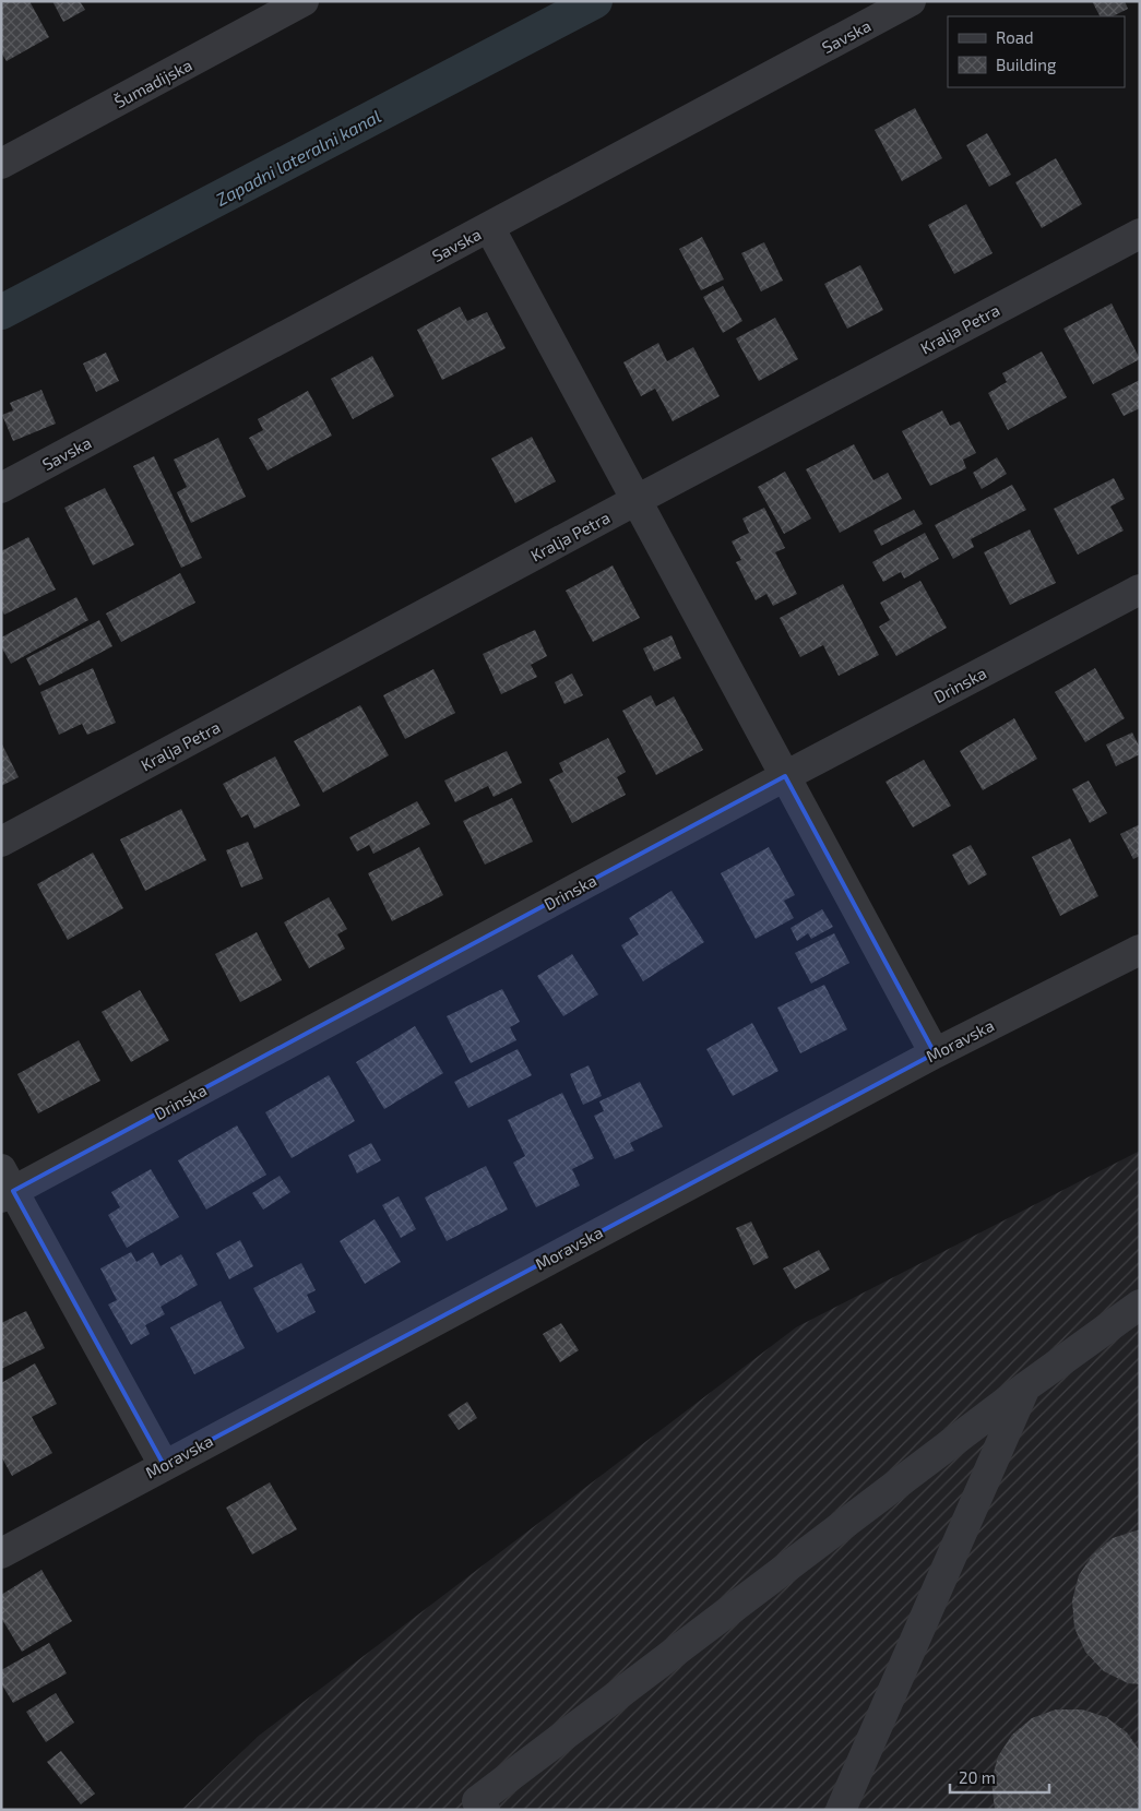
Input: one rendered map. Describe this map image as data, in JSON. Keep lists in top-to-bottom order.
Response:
{
  "streets": {
    "street": [
      "Savska",
      "Šumadijska",
      "Kralja Petra",
      "Drinska",
      "Moravska"
    ]
  },
  "water": ["Zapadni lateralni kanal"],
  "legend": ["Road", "Building"],
  "scale_bar": "20 m"
}
